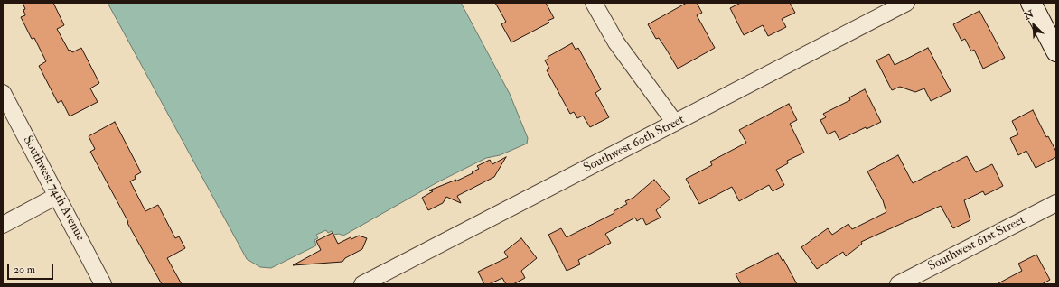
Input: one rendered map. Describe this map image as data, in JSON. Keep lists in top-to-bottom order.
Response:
{
  "streets": {
    "street": ["Southwest 60th Street", "Southwest 74th Avenue", "Southwest 61st Street"]
  },
  "scale_bar": "20 m",
  "north": "top left"
}
